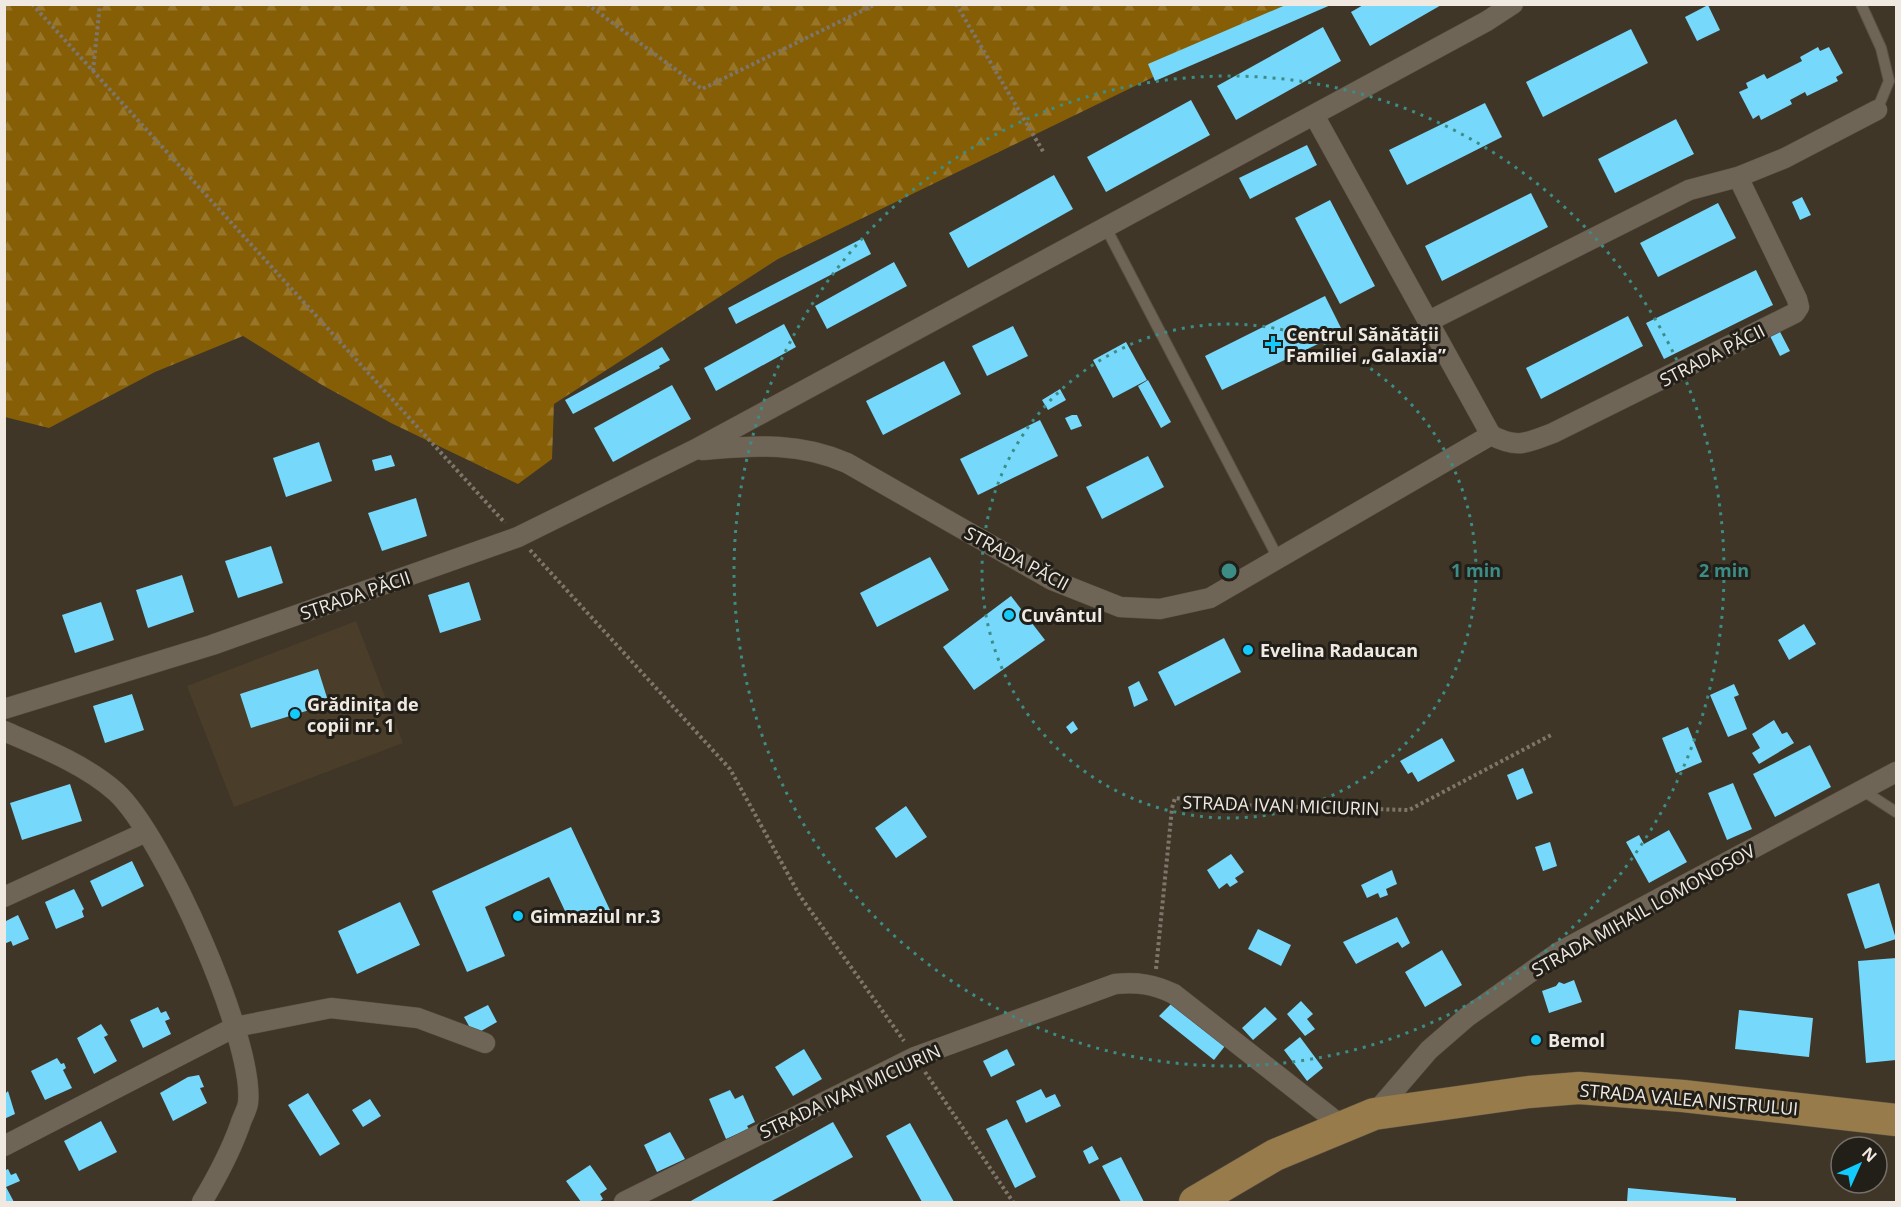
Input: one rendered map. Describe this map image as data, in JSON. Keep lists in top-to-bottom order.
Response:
{
  "streets": {
    "main road": ["STRADA MIHAIL LOMONOSOV", "STRADA VALEA NISTRULUI"],
    "street": ["STRADA PĂCII", "STRADA IVAN MICIURIN"]
  },
  "crossings": [
    ["STRADA IVAN MICIURIN", "STRADA MIHAIL LOMONOSOV"],
    ["STRADA MIHAIL LOMONOSOV", "STRADA VALEA NISTRULUI"]
  ],
  "places": {
    "health": ["Centrul Sănătății Familiei „Galaxia”"],
    "other": [
      "Cuvântul",
      "Evelina Radaucan",
      "Grădinița de copii nr. 1",
      "Gimnaziul nr.3",
      "Bemol"
    ]
  },
  "north": "top right",
  "rings": ["1 min", "2 min"]
}
